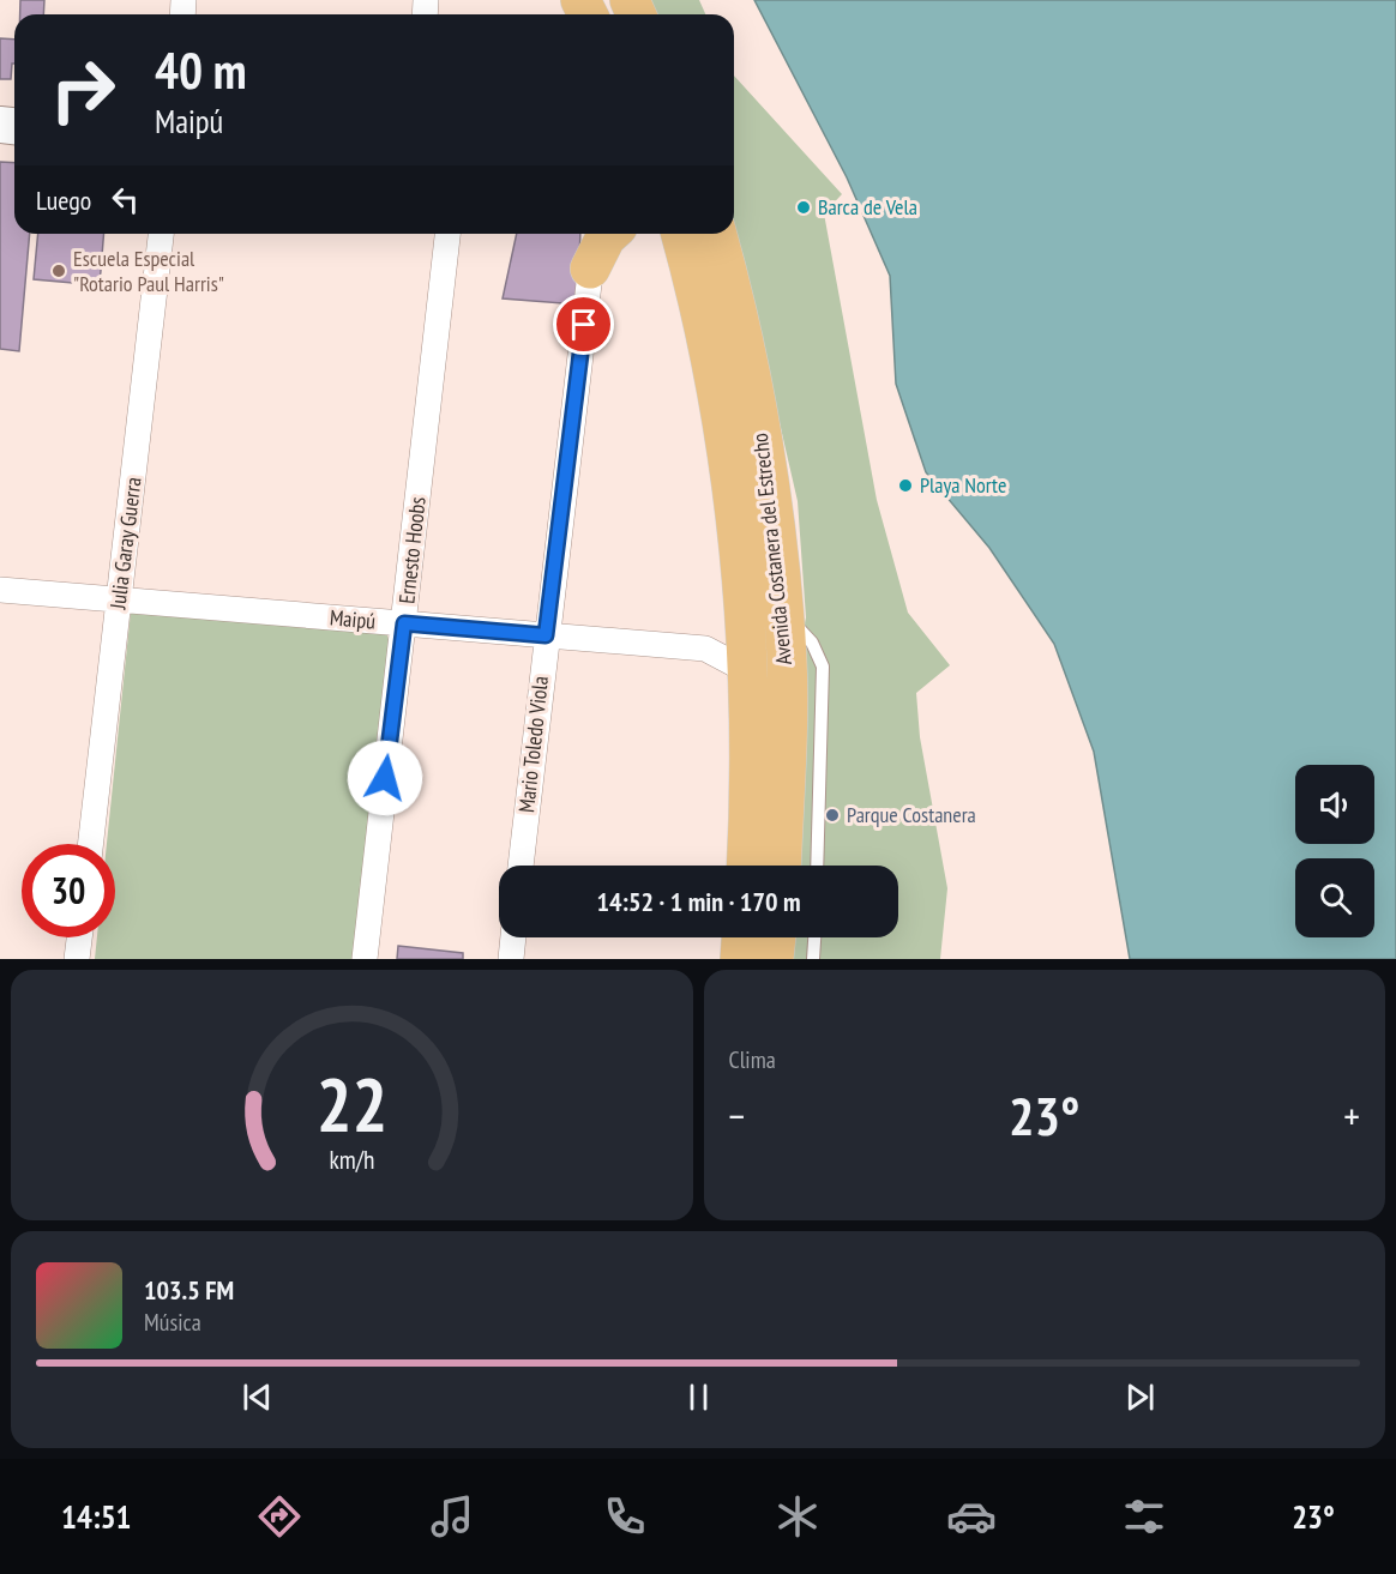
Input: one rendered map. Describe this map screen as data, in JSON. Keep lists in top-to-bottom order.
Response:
{
  "streets": {
    "main road": ["Avenida Costanera del Estrecho"],
    "street": [
      "Julia Garay Guerra",
      "Ernesto Hoobs",
      "Maipú",
      "Mario Toledo Viola"
    ]
  },
  "crossings": [
    ["Julia Garay Guerra", "Maipú"],
    ["Avenida Costanera del Estrecho", "Maipú"],
    ["Ernesto Hoobs", "Maipú"],
    ["Maipú", "Mario Toledo Viola"]
  ],
  "places": [
    "Barca de Vela",
    "Escuela Especial \"Rotario Paul Harris\"",
    "Playa Norte",
    "Parque Costanera"
  ],
  "page": {
    "turn": ["40 m", "Maipú"],
    "then": "Luego",
    "limit": "30",
    "trip": "14:52 · 1 min · 170 m",
    "tile": "Clima",
    "heat": ["−", "23°", "+"],
    "song": ["103.5 FM", "Música"],
    "tabs": ["14:51", "23°"],
    "gauge": ["22", "km/h"]
  }
}
